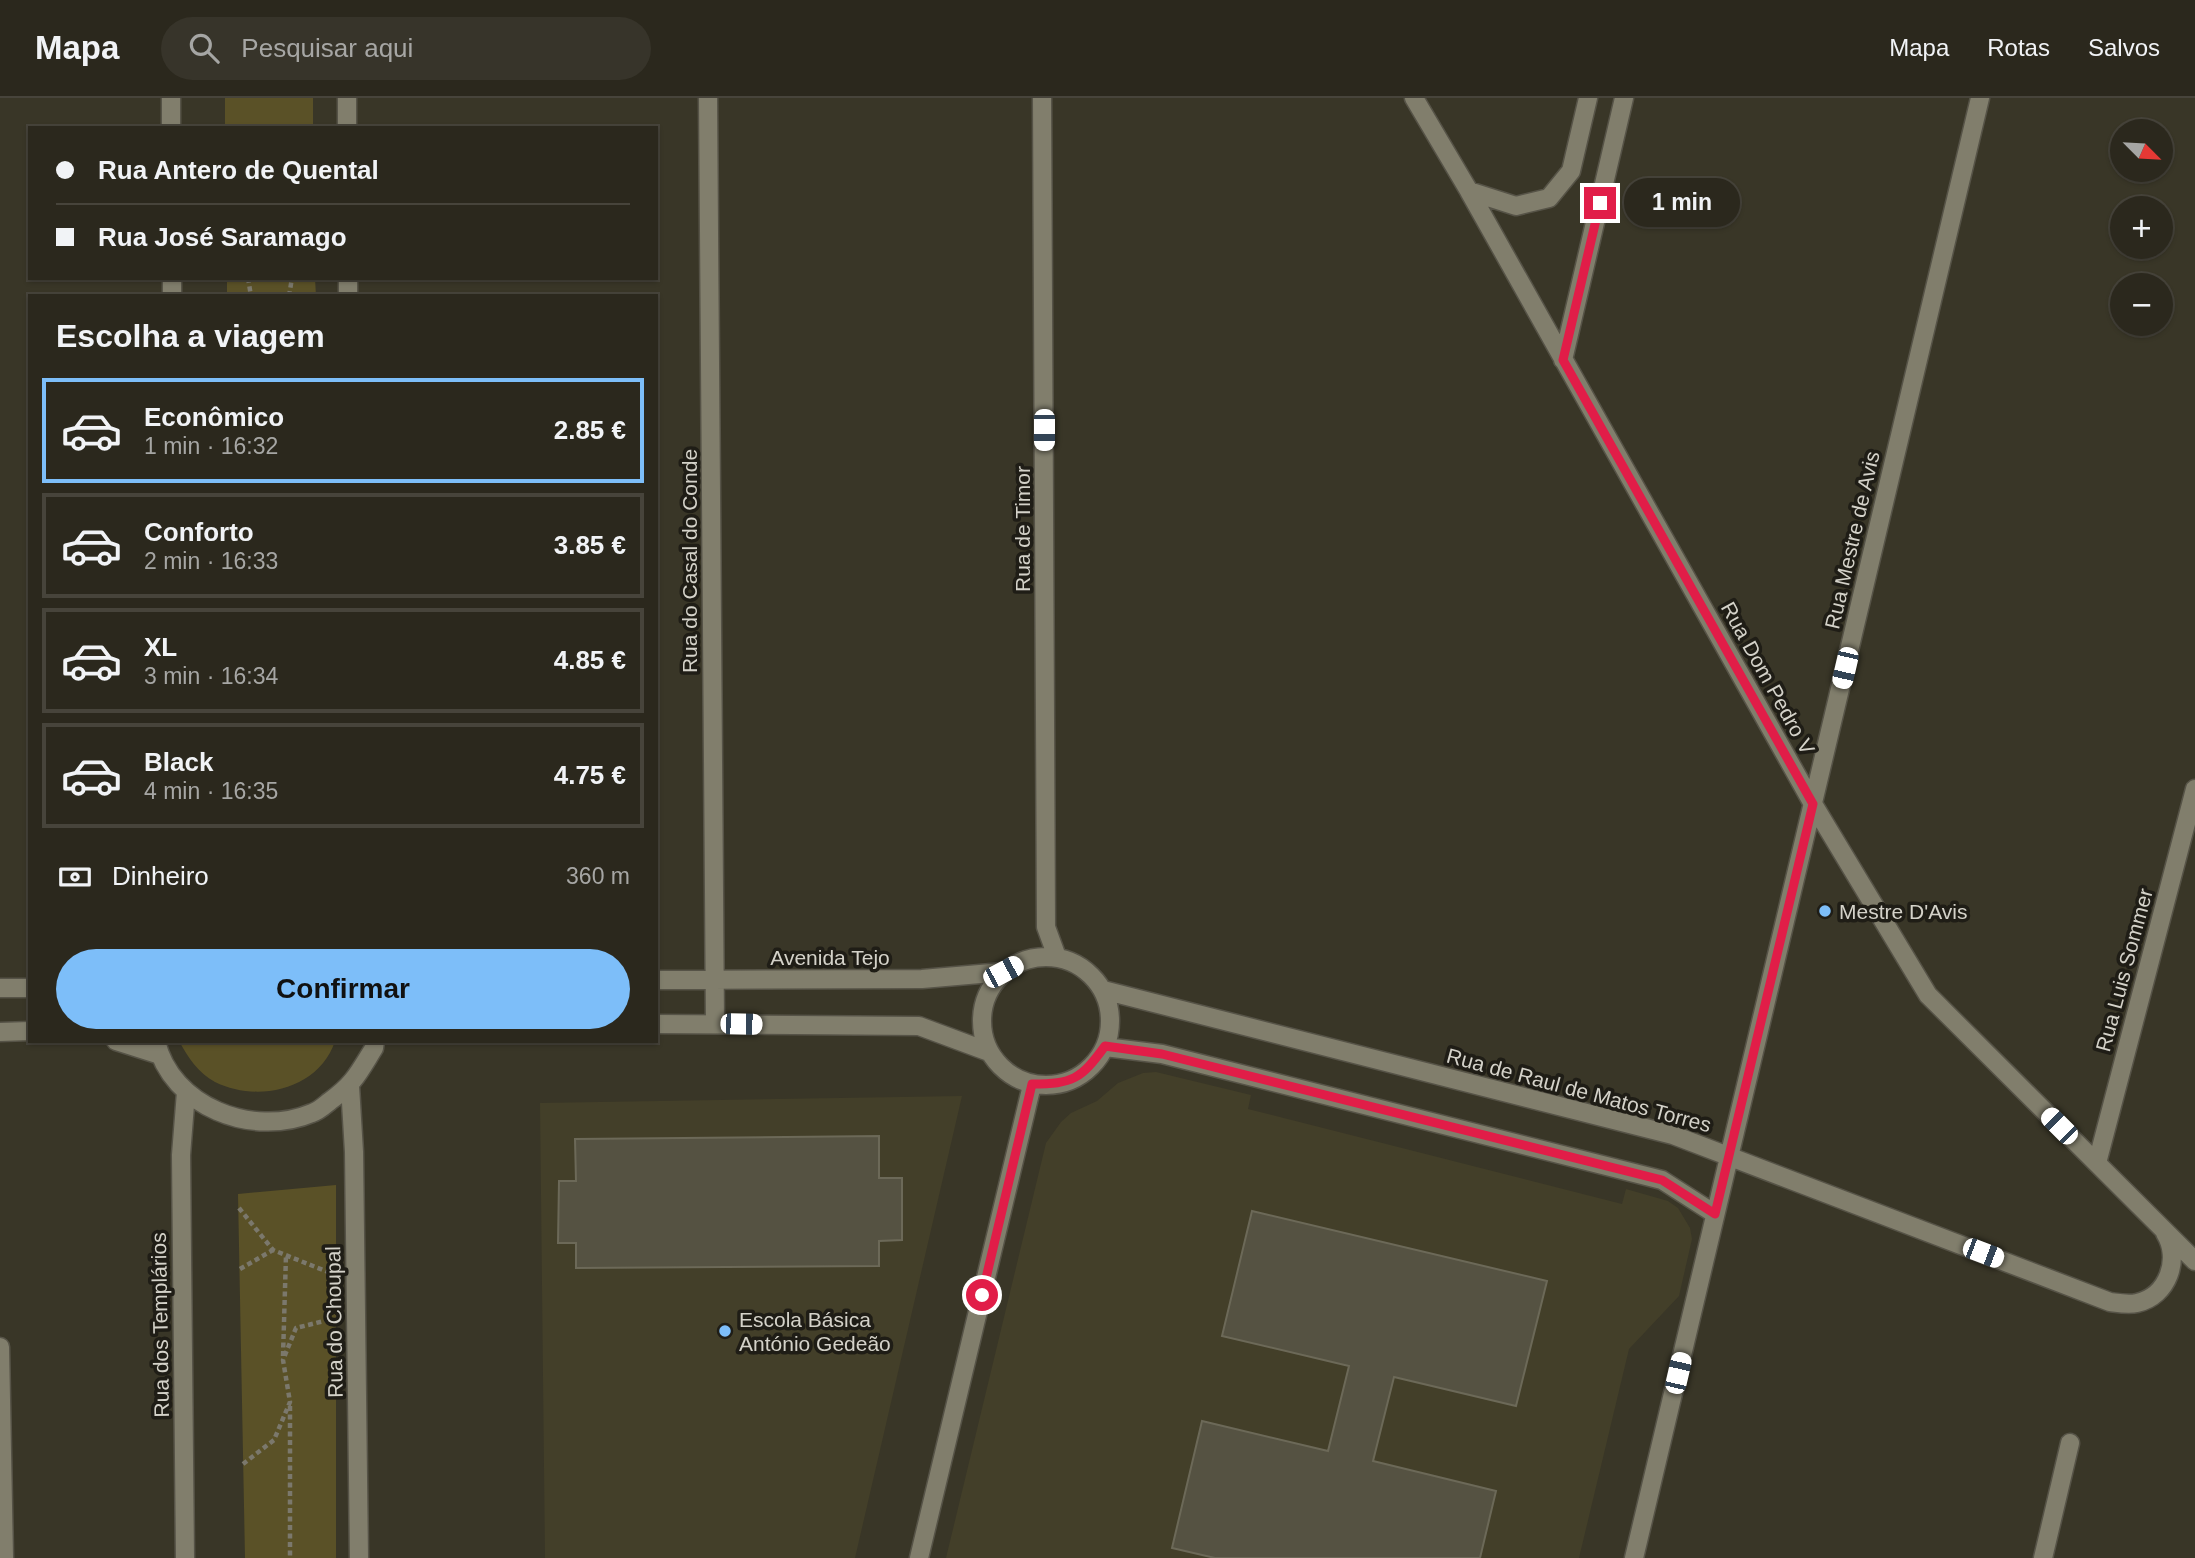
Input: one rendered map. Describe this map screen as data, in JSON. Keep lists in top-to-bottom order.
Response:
{
  "streets": {
    "street": [
      "Rua de Timor",
      "Rua Mestre de Avis",
      "Rua do Casal do Conde",
      "Rua Dom Pedro V",
      "Avenida Tejo",
      "Rua Luis Sommer",
      "Rua de Raul de Matos Torres",
      "Rua do Choupal",
      "Rua dos Templários"
    ]
  },
  "crossings": [
    ["Rua de Timor", "Avenida Tejo"],
    ["Rua de Timor", "Rua de Raul de Matos Torres"],
    ["Rua Mestre de Avis", "Rua Dom Pedro V"],
    ["Rua Mestre de Avis", "Rua de Raul de Matos Torres"],
    ["Rua do Casal do Conde", "Avenida Tejo"],
    ["Rua Dom Pedro V", "Rua Luis Sommer"],
    ["Rua Dom Pedro V", "Rua de Raul de Matos Torres"],
    ["Avenida Tejo", "Rua de Raul de Matos Torres"]
  ],
  "places": ["Mestre D'Avis", "Escola Básica António Gedeão"],
  "north": "bottom right",
  "page": {
    "header": "Mapa",
    "search": "Pesquisar aqui",
    "nav": ["Mapa", "Rotas", "Salvos"],
    "map_buttons": ["+", "−"],
    "banner": ["Rua Antero de Quental", "Rua José Saramago"],
    "bubble": "1 min",
    "heading": "Escolha a viagem",
    "list": [
      {
        "name": "Econômico",
        "note": "1 min · 16:32",
        "value": "2.85 €"
      },
      {
        "name": "Conforto",
        "note": "2 min · 16:33",
        "value": "3.85 €"
      },
      {
        "name": "XL",
        "note": "3 min · 16:34",
        "value": "4.85 €"
      },
      {
        "name": "Black",
        "note": "4 min · 16:35",
        "value": "4.75 €"
      }
    ],
    "pay": ["Dinheiro", "360 m"],
    "buttons": "Confirmar"
  }
}
